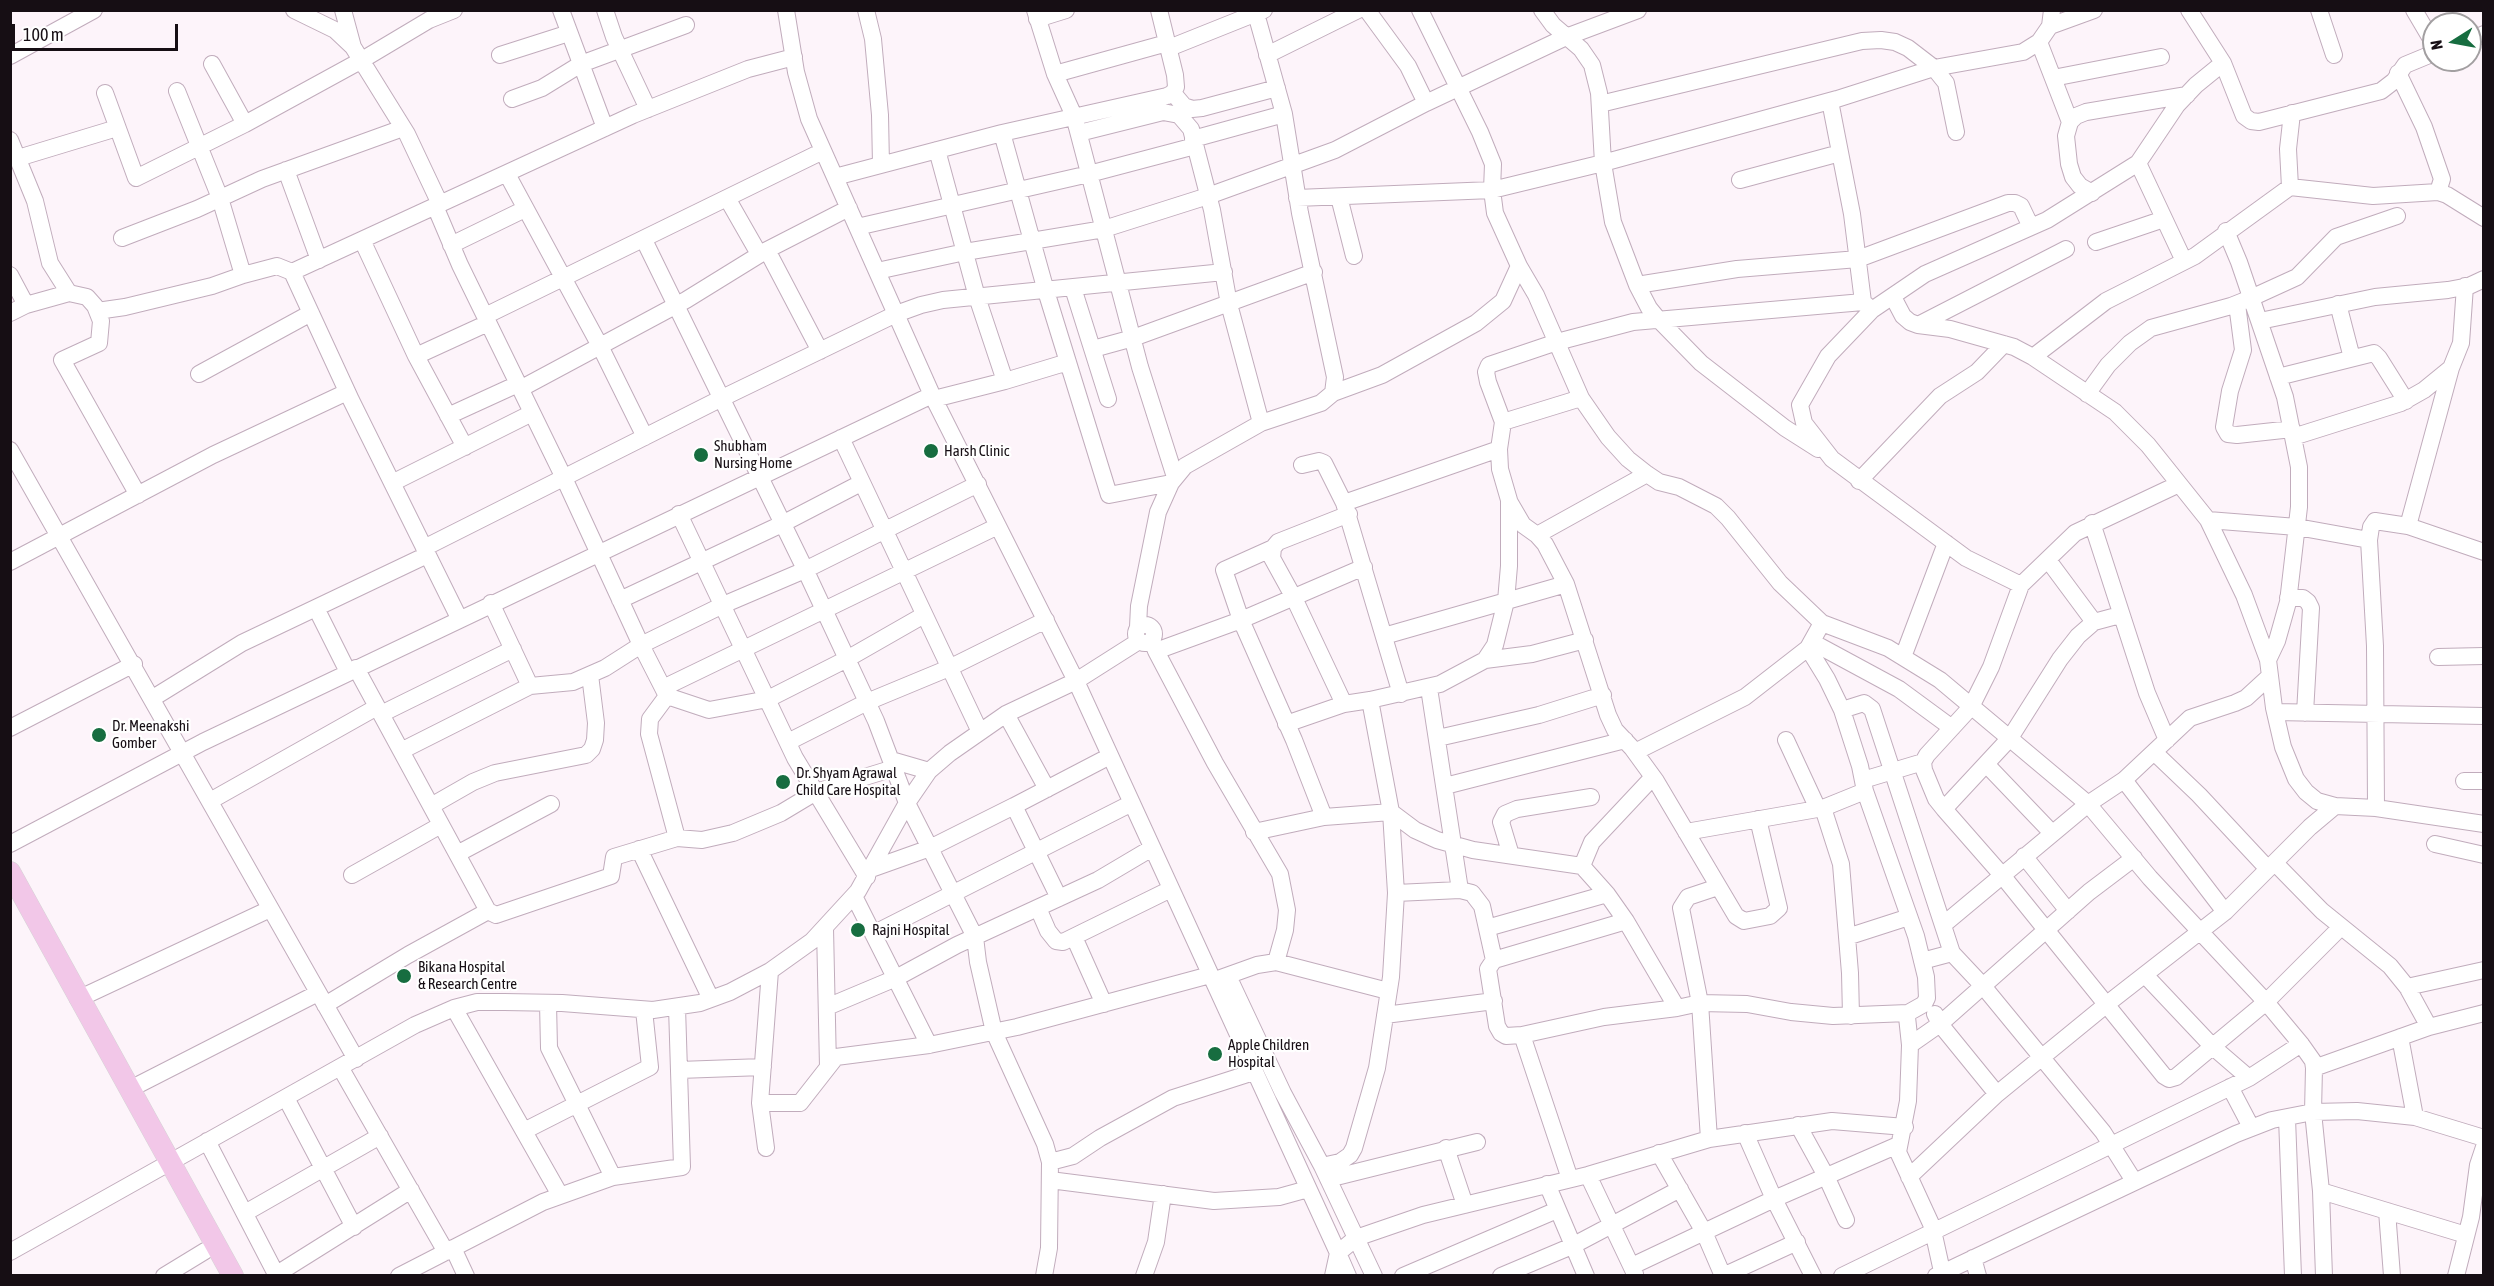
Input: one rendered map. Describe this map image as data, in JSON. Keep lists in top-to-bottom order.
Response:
{
  "places": [
    "Harsh Clinic",
    "Shubham Nursing Home",
    "Dr. Meenakshi Gomber",
    "Dr. Shyam Agrawal Child Care Hospital",
    "Rajni Hospital",
    "Bikana Hospital & Research Centre",
    "Apple Children Hospital"
  ],
  "scale_bar": "100 m",
  "north": "left"
}
